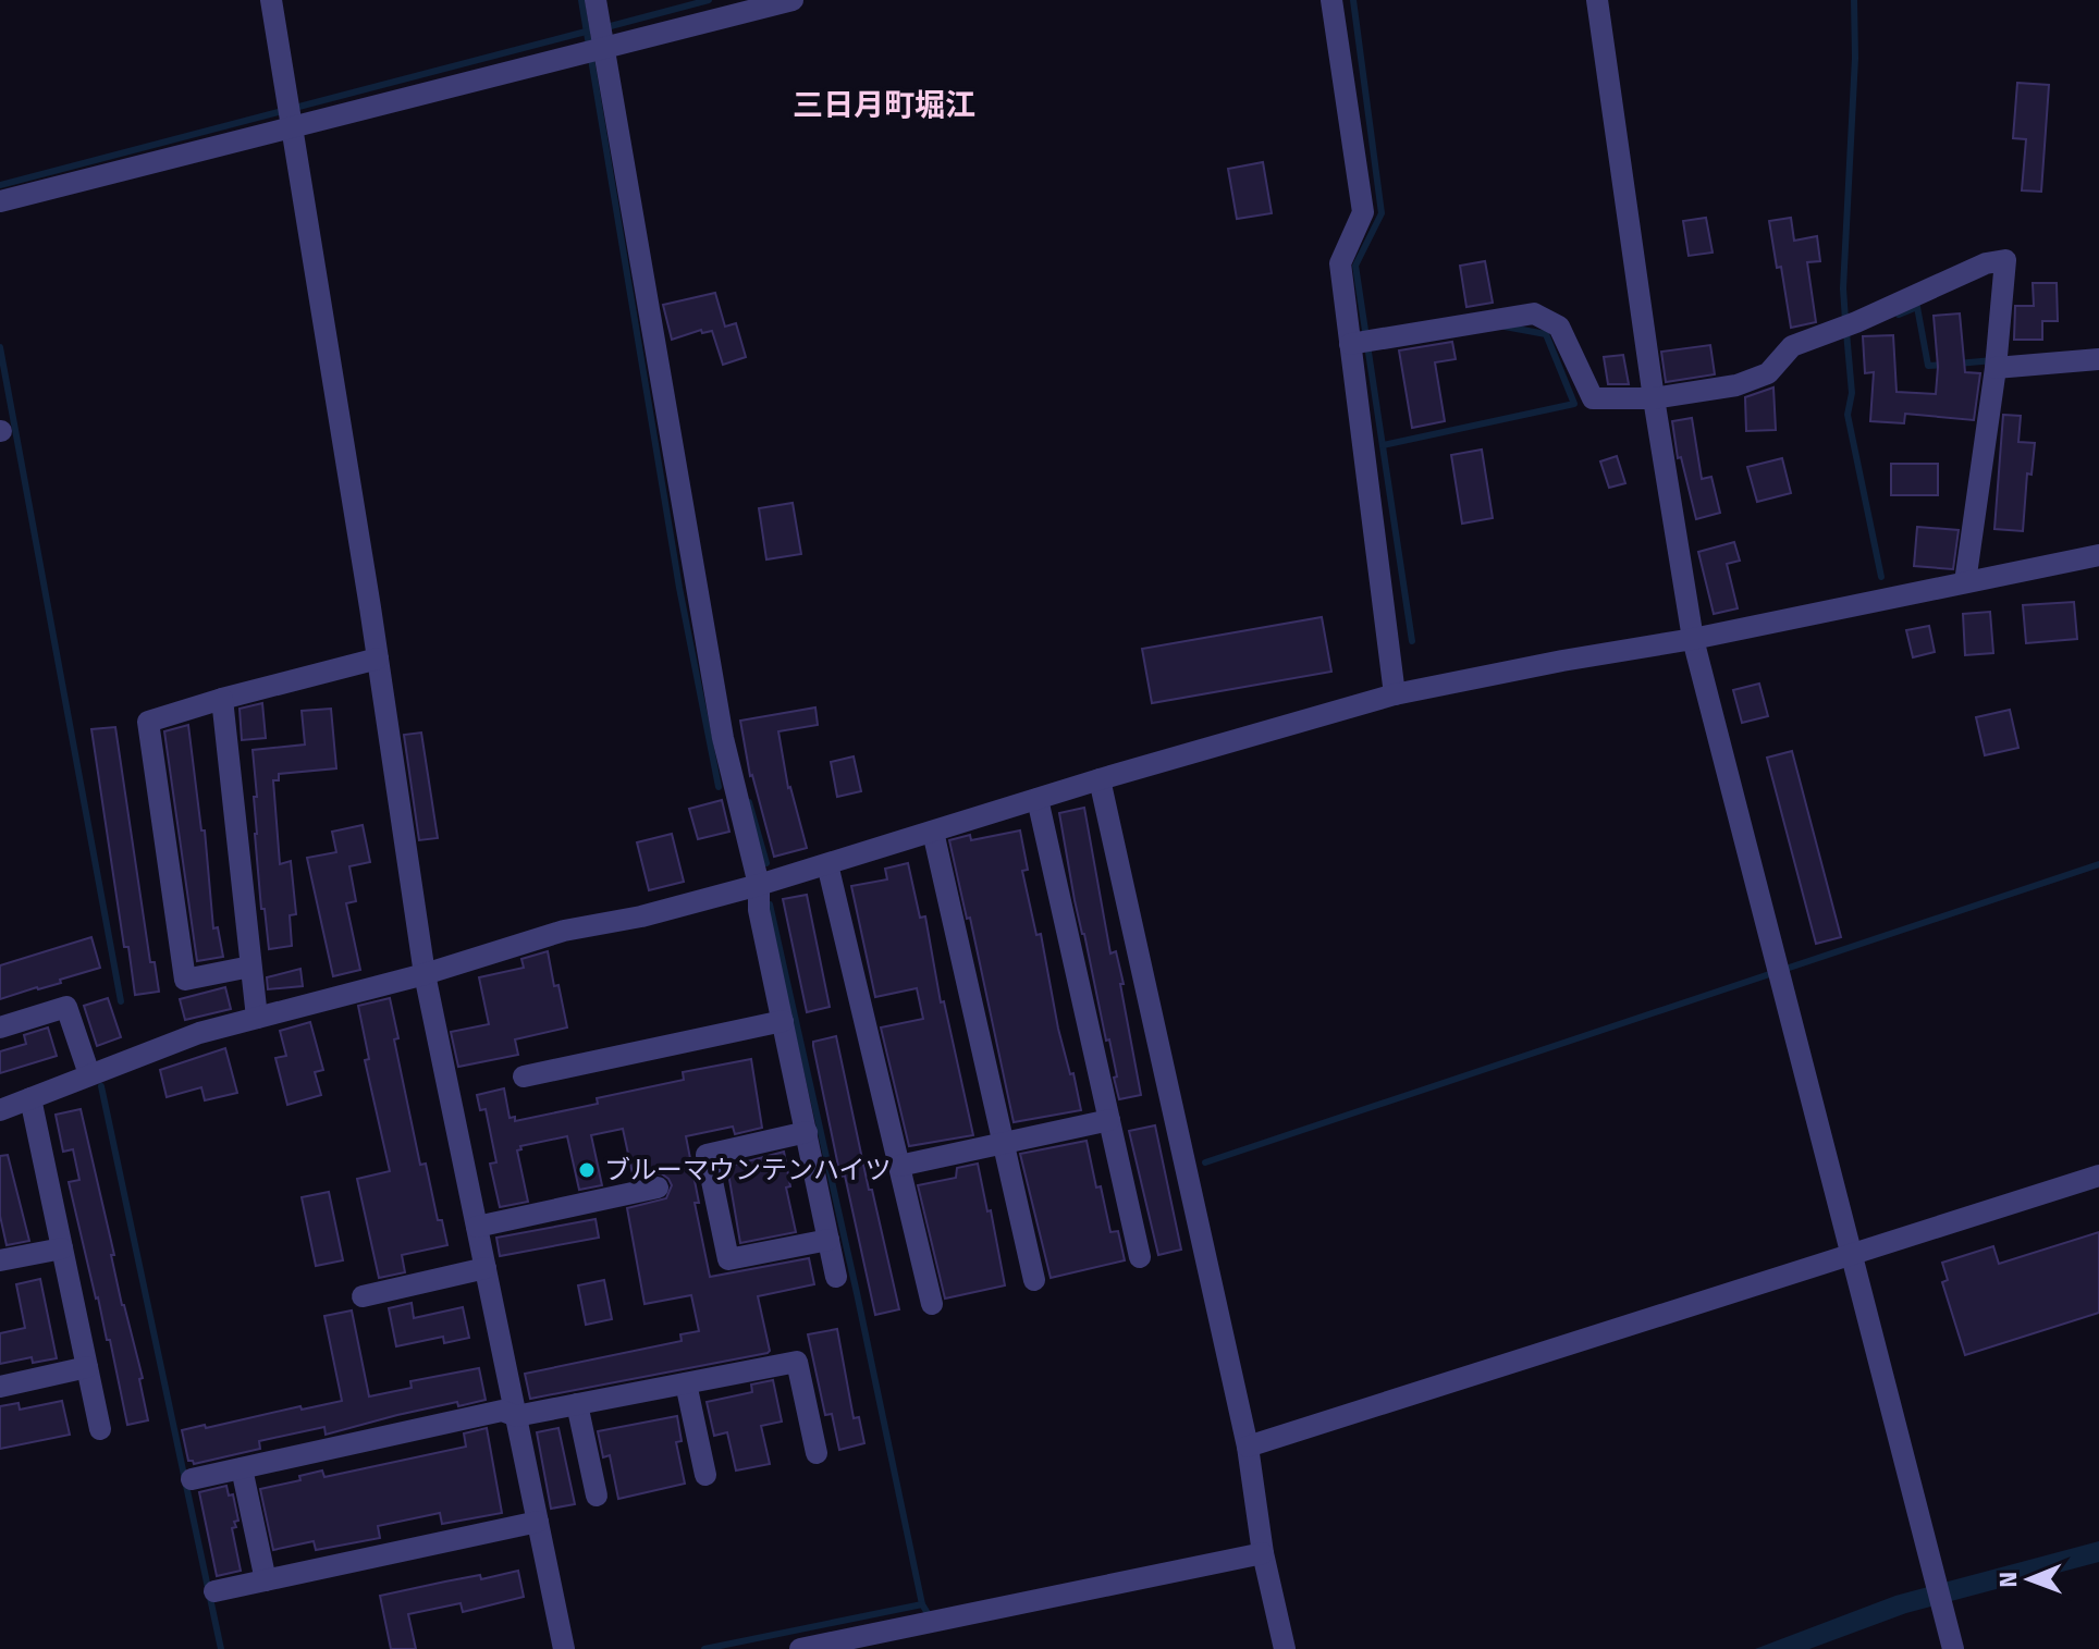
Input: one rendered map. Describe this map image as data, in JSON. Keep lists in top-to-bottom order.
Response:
{
  "districts": ["三日月町堀江"],
  "places": ["ブルーマウンテンハイツ"],
  "north": "left"
}
